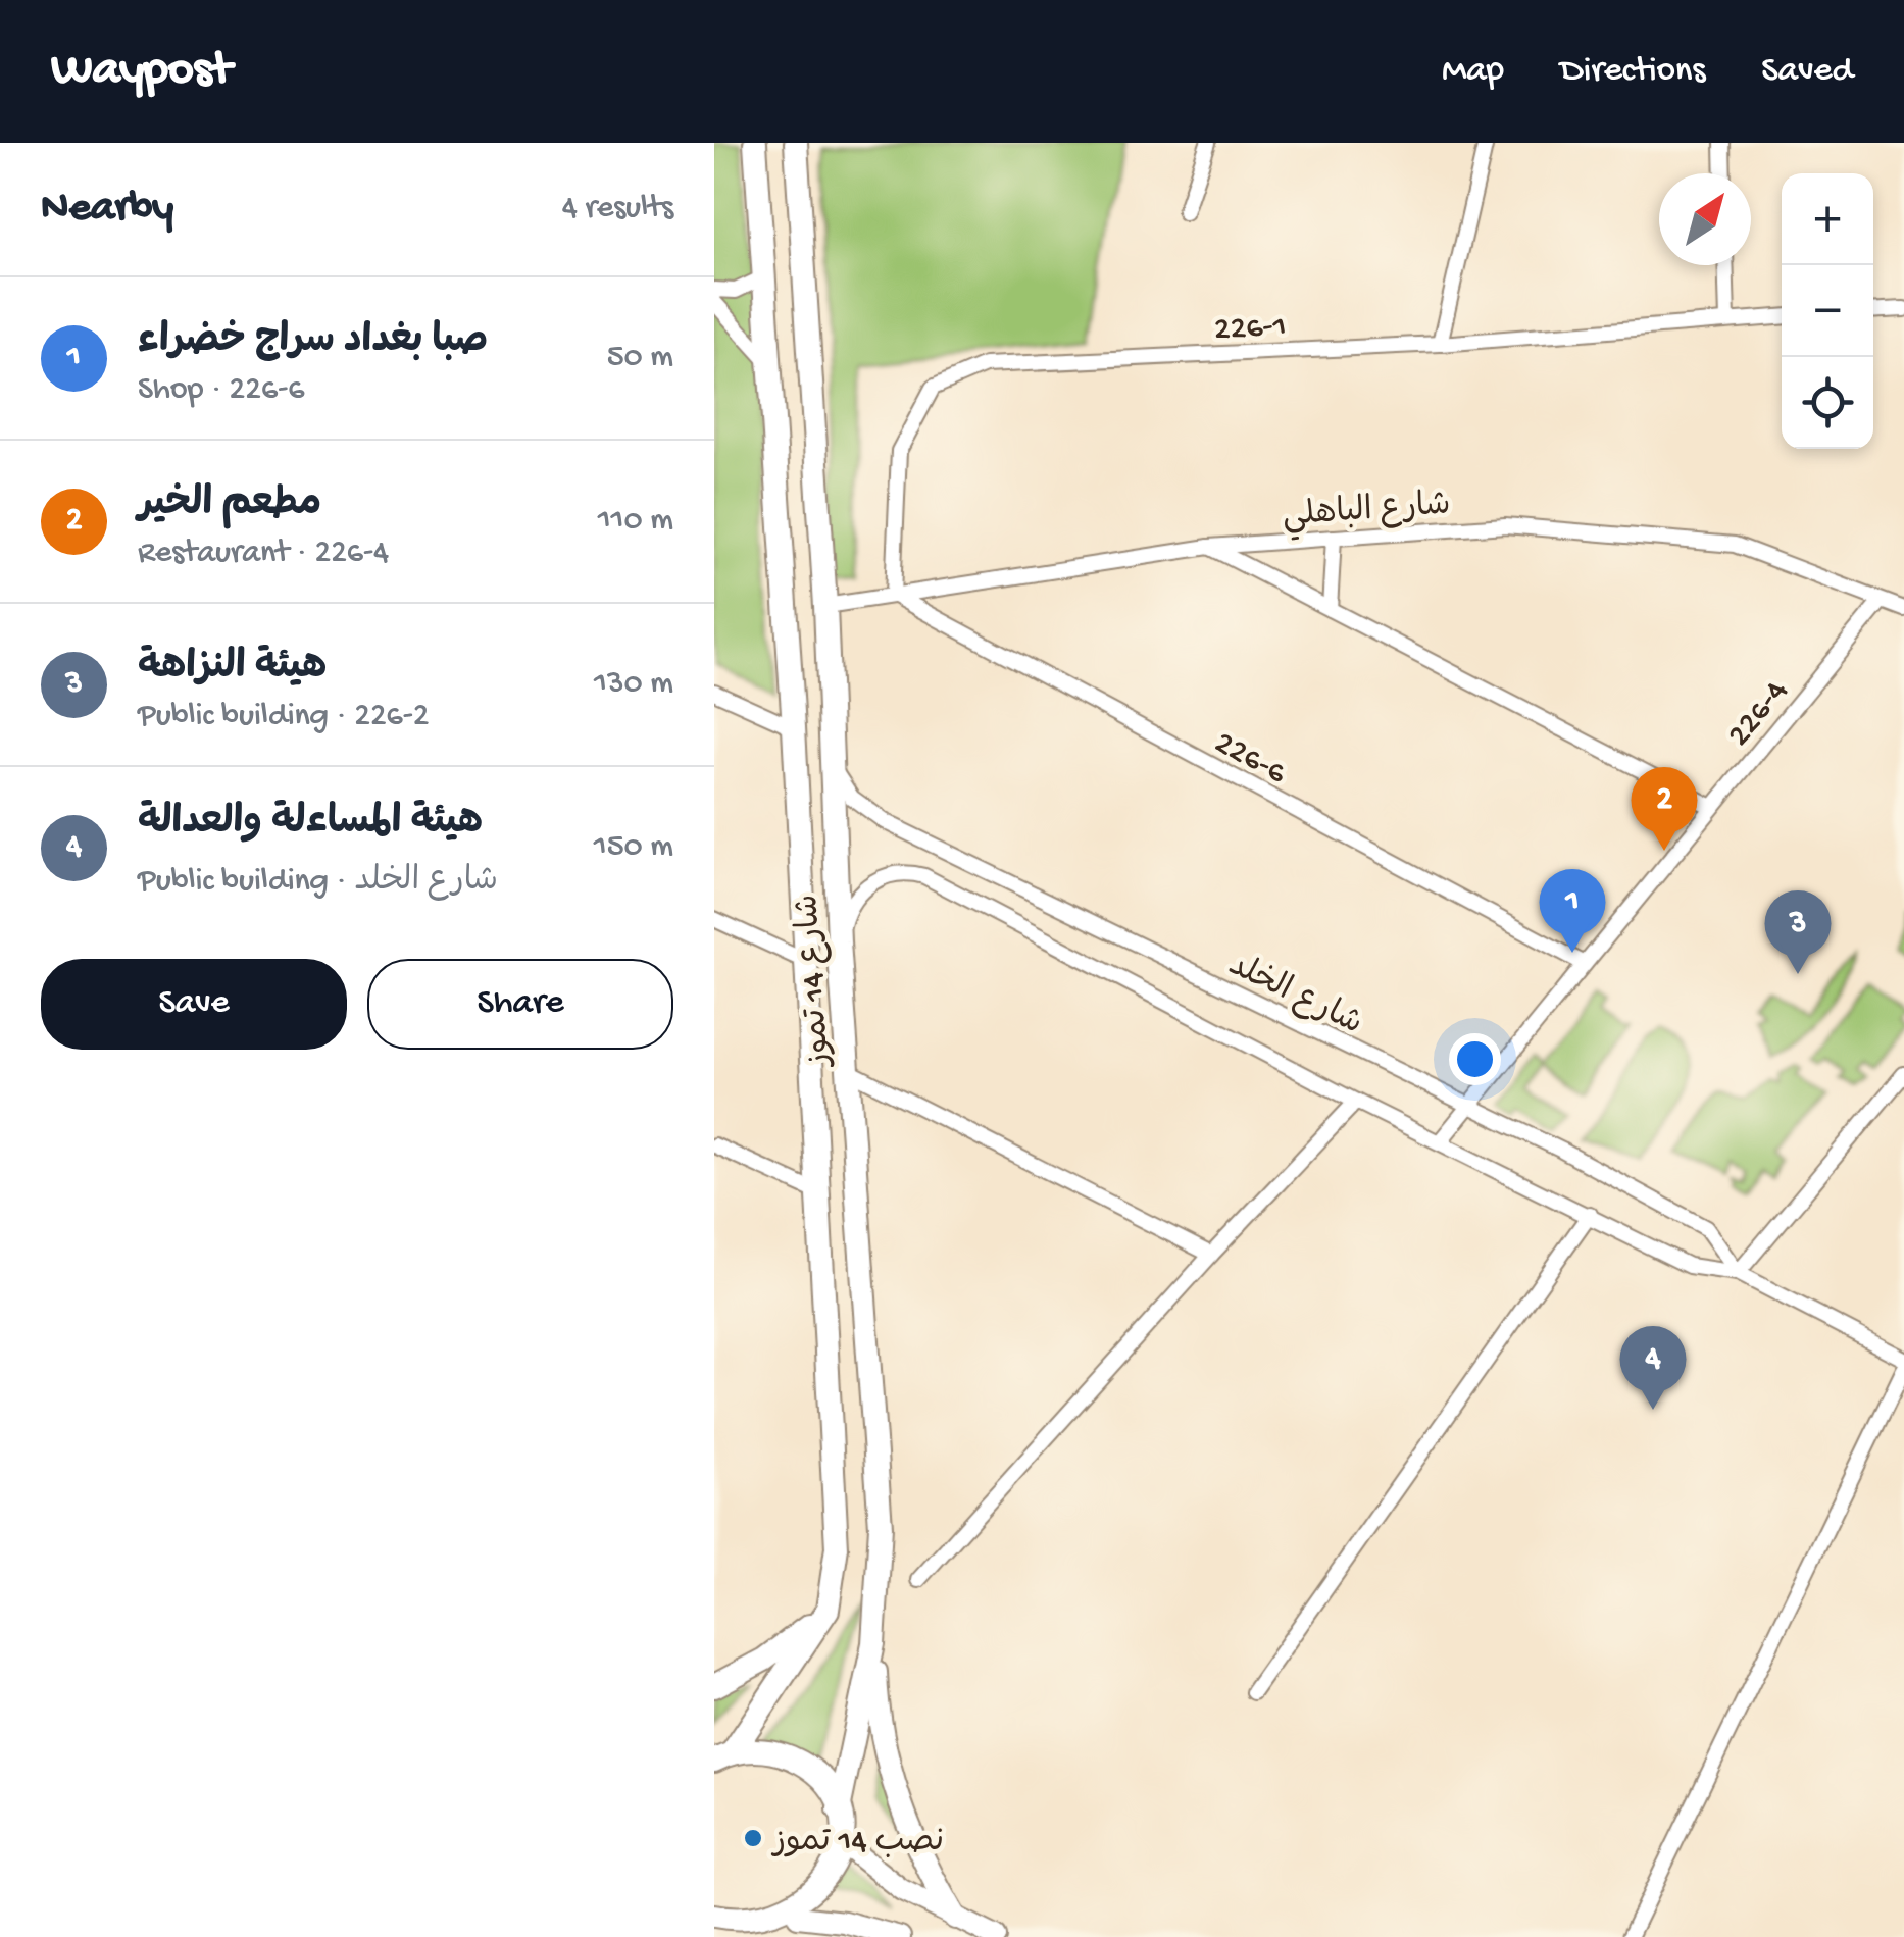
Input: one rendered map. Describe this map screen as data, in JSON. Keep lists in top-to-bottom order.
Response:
{
  "streets": {
    "main road": ["شارع 14 تموز"],
    "street": [
      "226-1",
      "شارع الباهلي",
      "226-4",
      "226-6",
      "شارع الخلد"
    ]
  },
  "crossings": [
    ["226-1", "شارع الباهلي"],
    ["226-1", "226-6"],
    ["شارع الباهلي", "226-4"],
    ["شارع الباهلي", "226-6"],
    ["شارع الباهلي", "شارع 14 تموز"],
    ["226-4", "226-6"],
    ["226-4", "شارع الخلد"],
    ["شارع 14 تموز", "شارع الخلد"]
  ],
  "places": ["نصب 14 تموز"],
  "north": "top right",
  "page": {
    "header": "Waypost",
    "nav": ["Map", "Directions", "Saved"],
    "heading": ["Nearby", "4 results"],
    "map_buttons": ["+", "−"],
    "list": [
      {
        "mark": "1",
        "name": "صبا بغداد سراج خضراء",
        "note": "Shop · 226-6",
        "value": "50 m"
      },
      {
        "mark": "2",
        "name": "مطعم الخير",
        "note": "Restaurant · 226-4",
        "value": "110 m"
      },
      {
        "mark": "3",
        "name": "هيئة النزاهة",
        "note": "Public building · 226-2",
        "value": "130 m"
      },
      {
        "mark": "4",
        "name": "هيئة المساءلة والعدالة",
        "note": "Public building · شارع الخلد",
        "value": "150 m"
      }
    ],
    "pins": [
      "2",
      "1",
      "3",
      "4"
    ],
    "buttons": ["Save", "Share"]
  }
}
